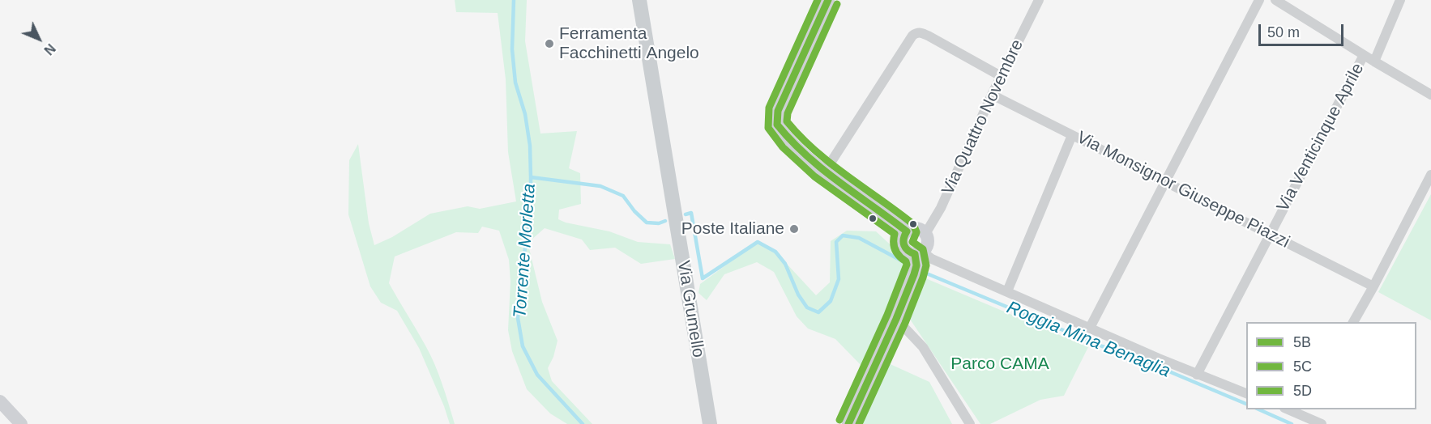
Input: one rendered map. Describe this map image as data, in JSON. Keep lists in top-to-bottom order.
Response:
{
  "streets": {
    "main road": ["Via Grumello"],
    "street": ["Via Quattro Novembre", "Via Venticinque Aprile", "Via Monsignor Giuseppe Piazzi"]
  },
  "crossings": [
    ["Via Quattro Novembre", "Via Monsignor Giuseppe Piazzi"],
    ["Via Venticinque Aprile", "Via Monsignor Giuseppe Piazzi"]
  ],
  "water": ["Torrente Morletta", "Roggia Mina Benaglia"],
  "parks": ["Parco CAMA"],
  "places": ["Ferramenta Facchinetti Angelo", "Poste Italiane"],
  "lines": ["transit line 5B", "transit line 5C", "transit line 5D"],
  "legend": ["5B", "5C", "5D"],
  "scale_bar": "50 m",
  "north": "bottom right"
}
